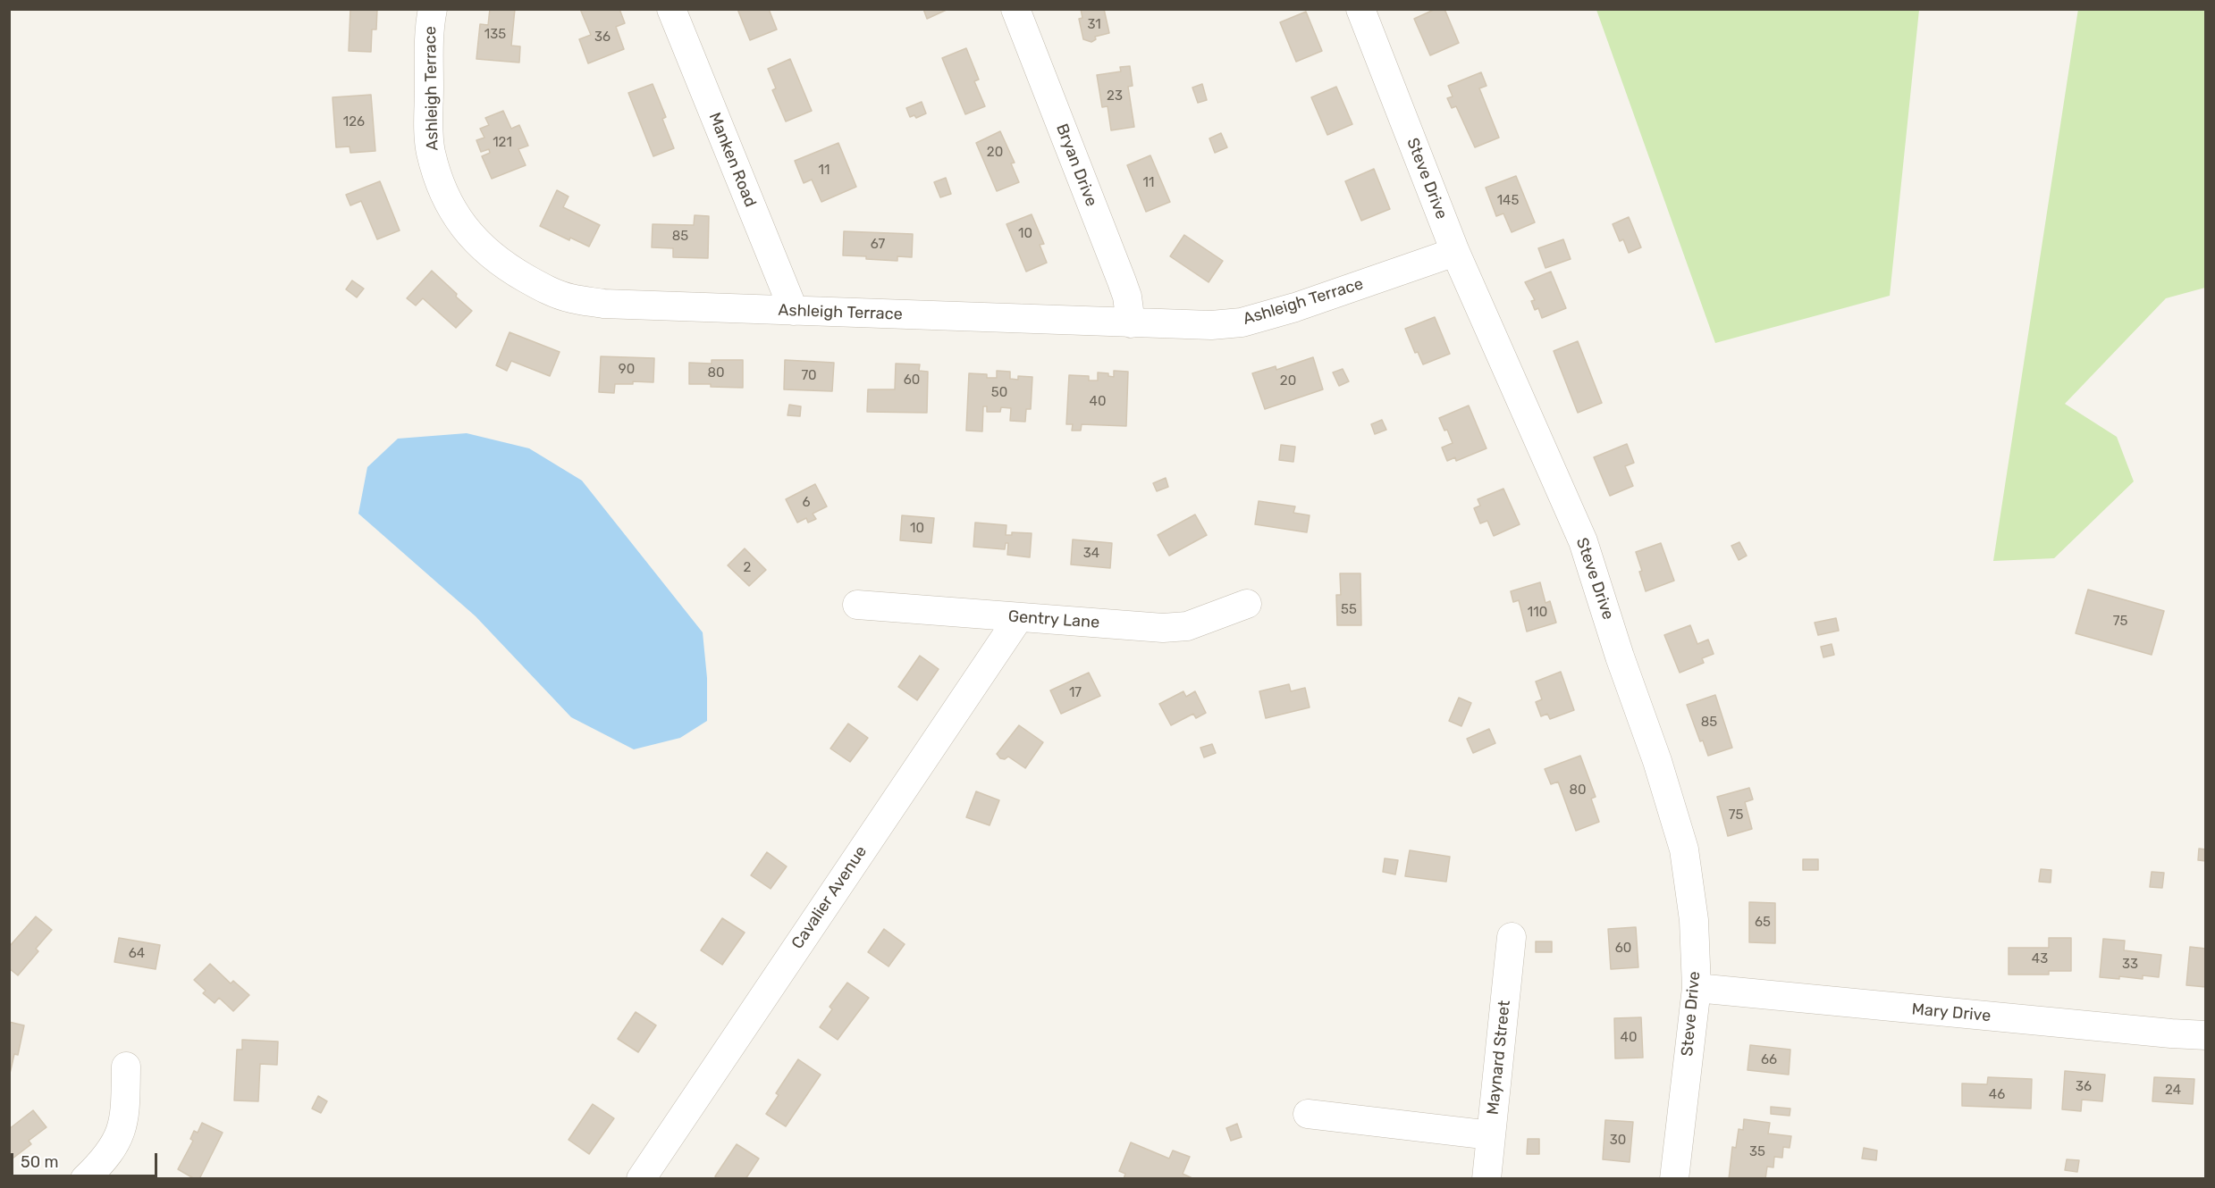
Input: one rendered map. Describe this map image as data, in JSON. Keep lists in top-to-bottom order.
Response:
{
  "streets": {
    "street": [
      "Ashleigh Terrace",
      "Manken Road",
      "Bryan Drive",
      "Steve Drive",
      "Gentry Lane",
      "Cavalier Avenue",
      "Mary Drive",
      "Maynard Street"
    ]
  },
  "crossings": [
    ["Ashleigh Terrace", "Manken Road"],
    ["Ashleigh Terrace", "Bryan Drive"],
    ["Ashleigh Terrace", "Steve Drive"],
    ["Steve Drive", "Mary Drive"],
    ["Gentry Lane", "Cavalier Avenue"]
  ],
  "house_numbers": [
    "31",
    "135",
    "36",
    "23",
    "126",
    "121",
    "20",
    "11",
    "11",
    "145",
    "10",
    "85",
    "67",
    "90",
    "80",
    "70",
    "60",
    "20",
    "50",
    "40",
    "6",
    "10",
    "34",
    "2",
    "55",
    "110",
    "75",
    "17",
    "85",
    "80",
    "75",
    "65",
    "60",
    "64",
    "43",
    "33",
    "40",
    "66",
    "36",
    "24",
    "46",
    "30",
    "35"
  ],
  "scale_bar": "50 m"
}
